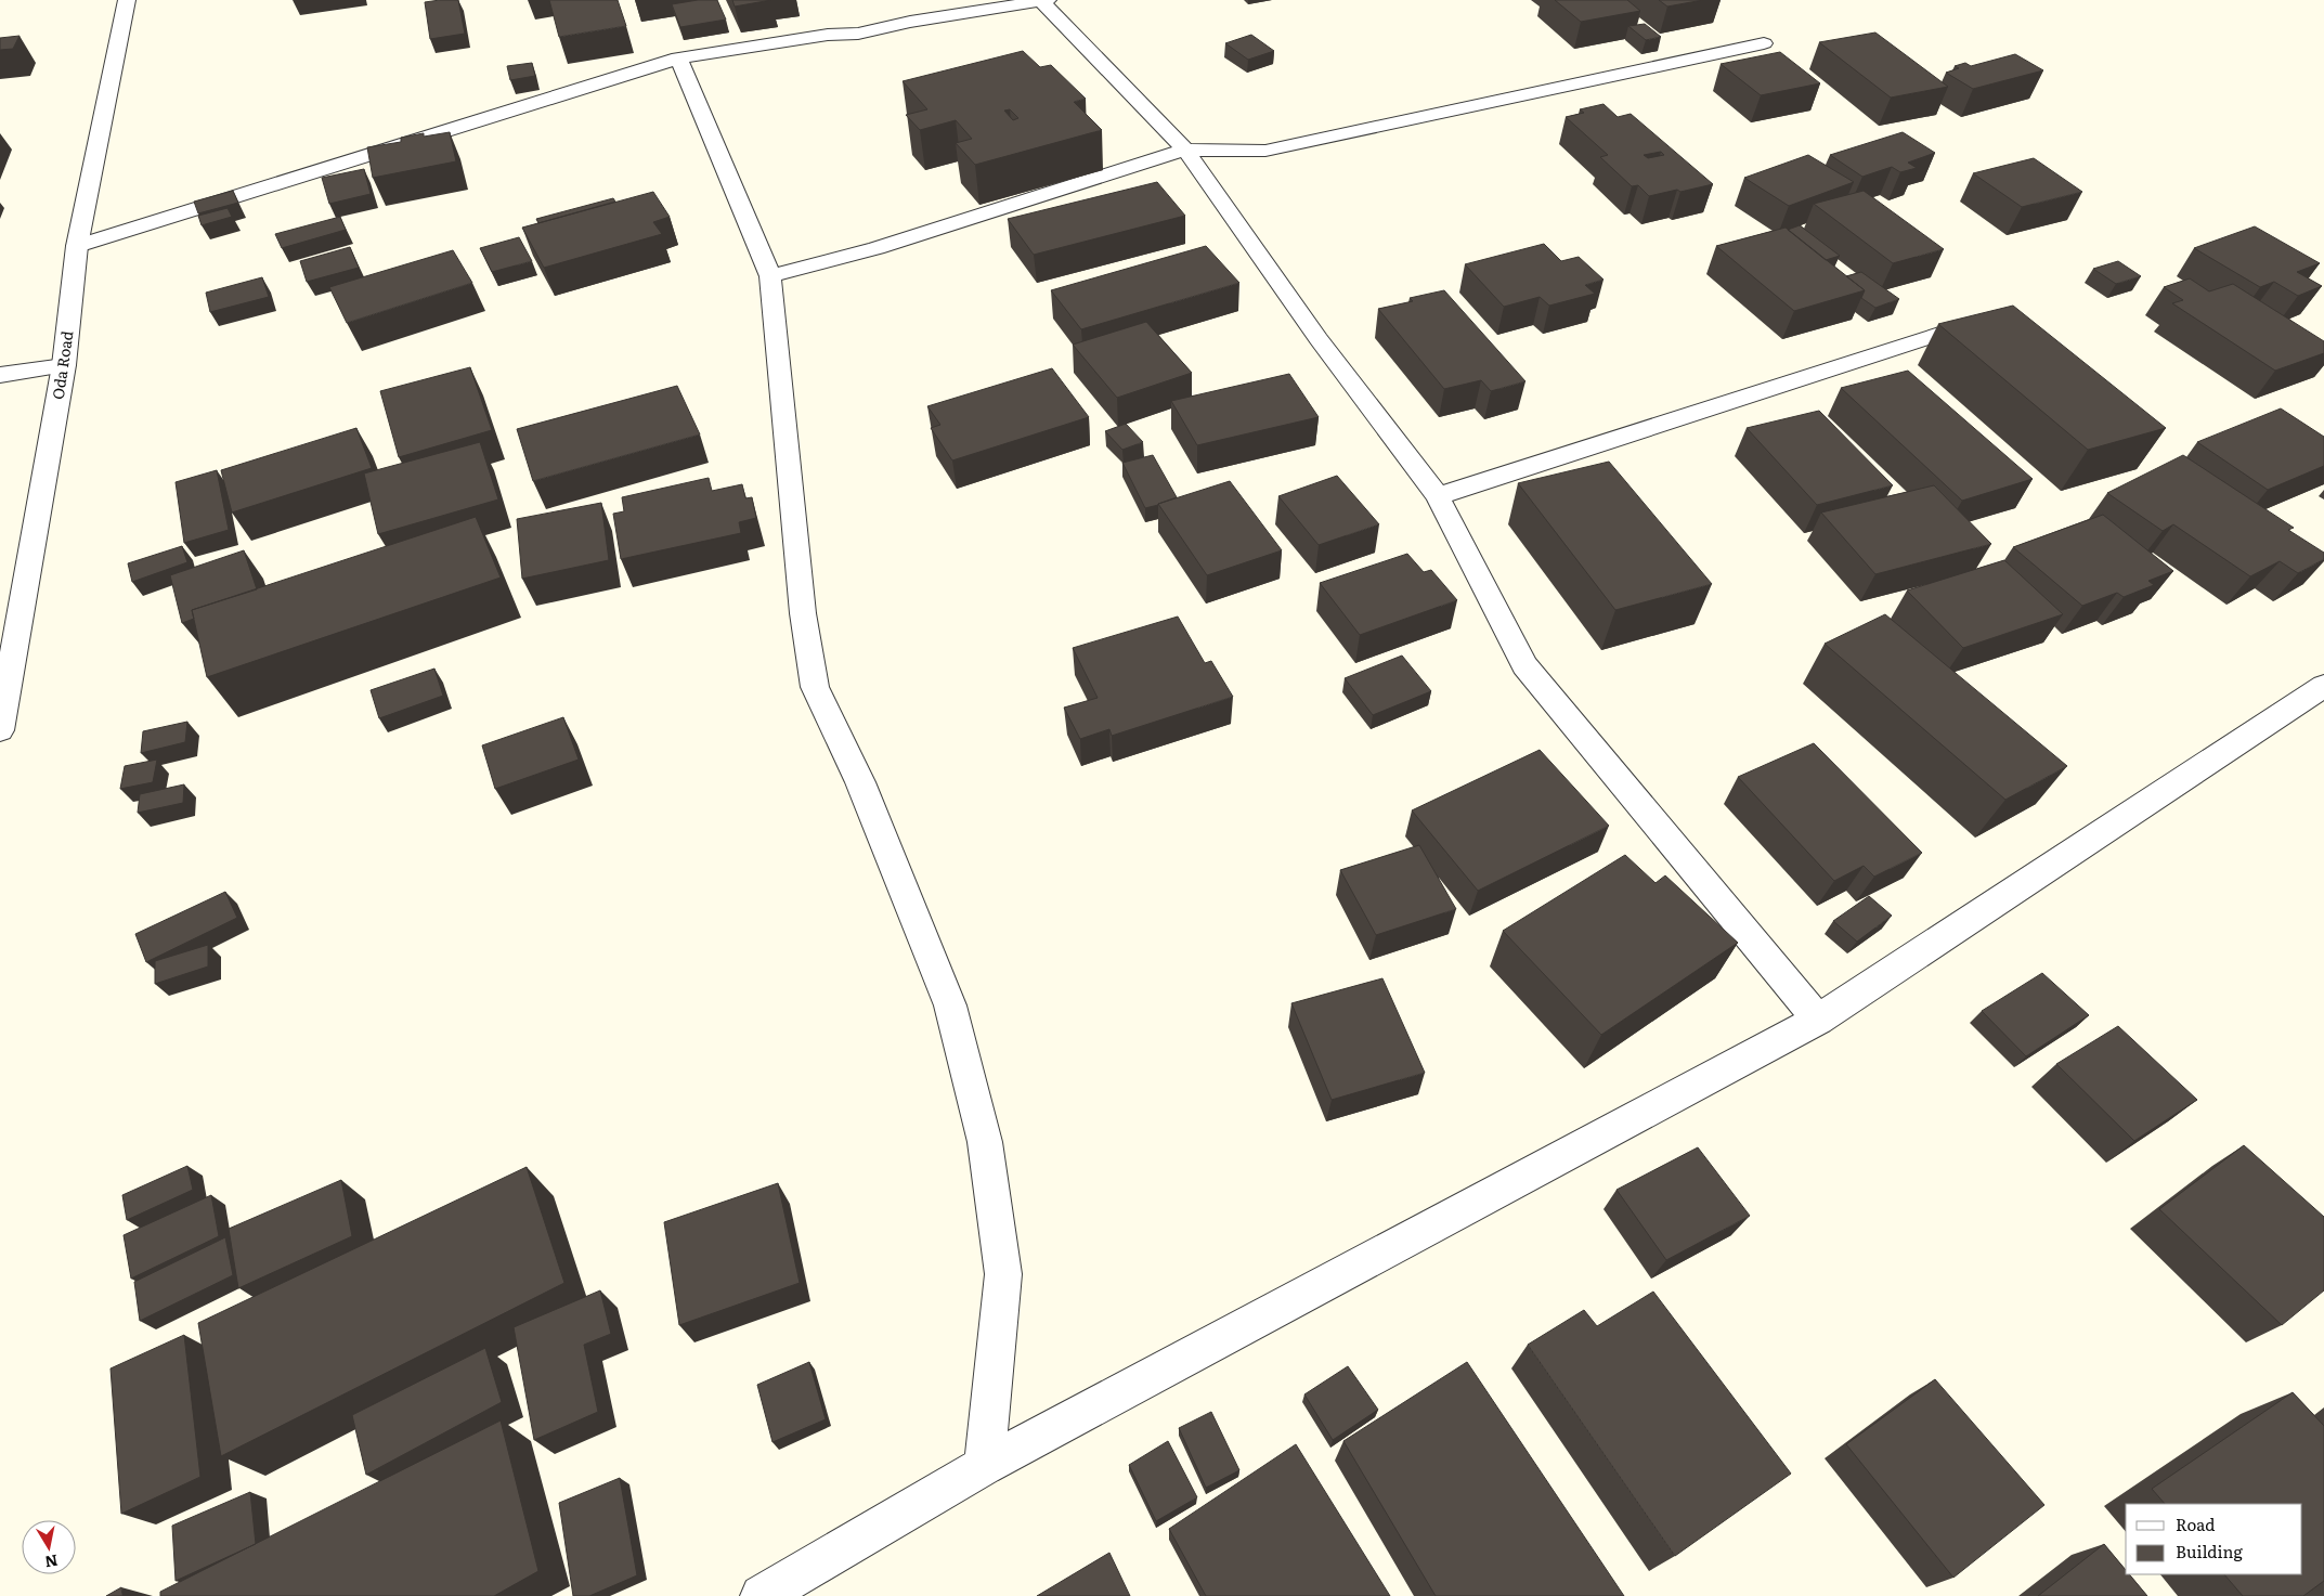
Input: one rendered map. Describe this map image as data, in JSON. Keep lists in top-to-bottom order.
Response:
{
  "streets": {
    "street": ["Oda Road"]
  },
  "legend": ["Road", "Building"],
  "north": "bottom"
}
